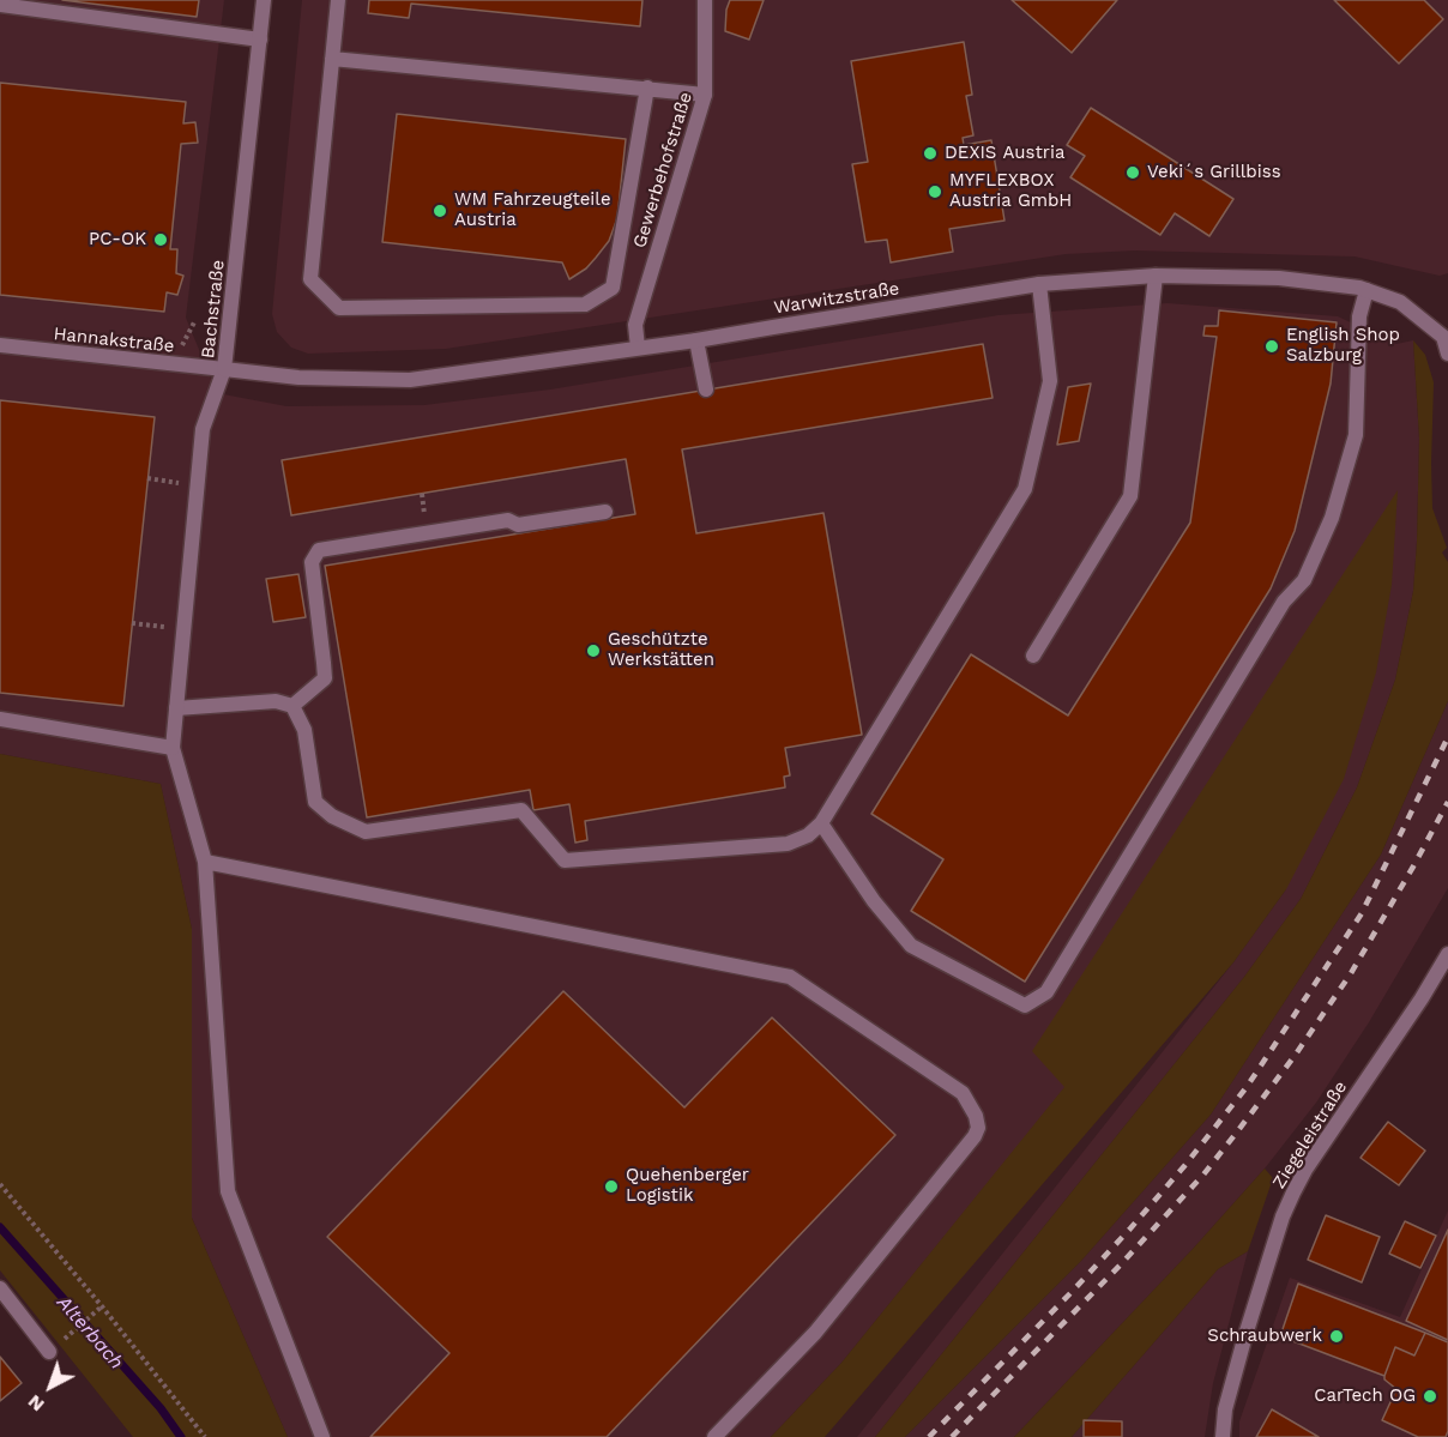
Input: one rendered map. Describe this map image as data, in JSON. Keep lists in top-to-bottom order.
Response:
{
  "streets": {
    "street": [
      "Gewerbehofstraße",
      "Warwitzstraße",
      "Bachstraße",
      "Hannakstraße",
      "Ziegeleistraße"
    ]
  },
  "crossings": [
    ["Gewerbehofstraße", "Warwitzstraße"],
    ["Warwitzstraße", "Bachstraße"],
    ["Warwitzstraße", "Hannakstraße"],
    ["Bachstraße", "Hannakstraße"]
  ],
  "water": ["Alterbach"],
  "places": [
    "DEXIS Austria",
    "Veki´s Grillbiss",
    "MYFLEXBOX Austria GmbH",
    "WM Fahrzeugteile Austria",
    "PC-OK",
    "English Shop Salzburg",
    "Geschützte Werkstätten",
    "Quehenberger Logistik",
    "Schraubwerk",
    "CarTech OG"
  ],
  "north": "bottom left"
}
